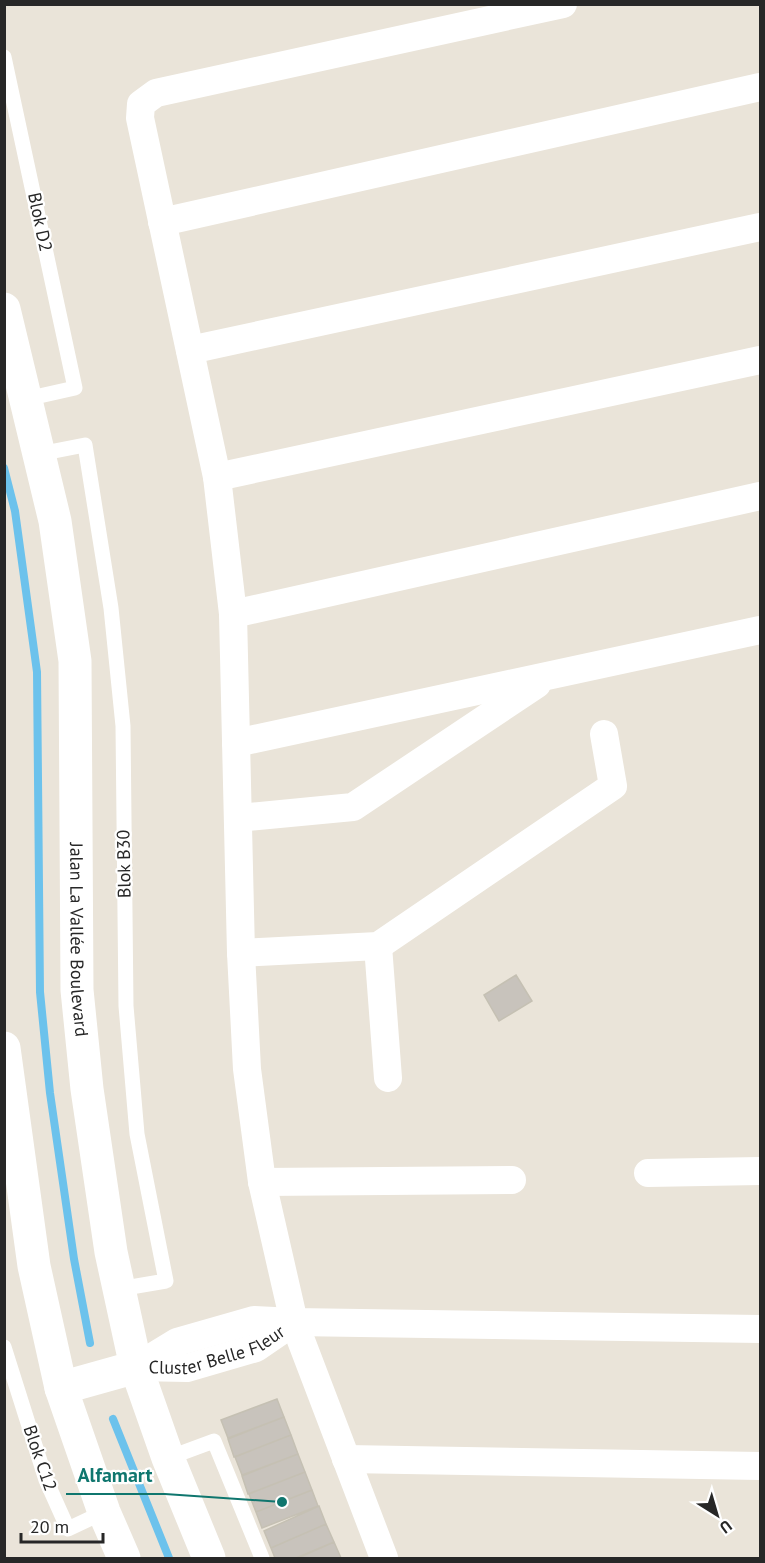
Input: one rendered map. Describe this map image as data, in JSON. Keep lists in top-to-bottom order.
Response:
{
  "streets": {
    "street": ["Jalan La Vallée Boulevard", "Cluster Belle Fleur"],
    "lane": ["Blok D2", "Blok B30", "Blok C12"]
  },
  "crossings": [
    ["Blok D2", "Jalan La Vallée Boulevard"],
    ["Blok B30", "Jalan La Vallée Boulevard"],
    ["Jalan La Vallée Boulevard", "Cluster Belle Fleur"]
  ],
  "places": ["Alfamart"],
  "scale_bar": "20 m",
  "north": "bottom right"
}
